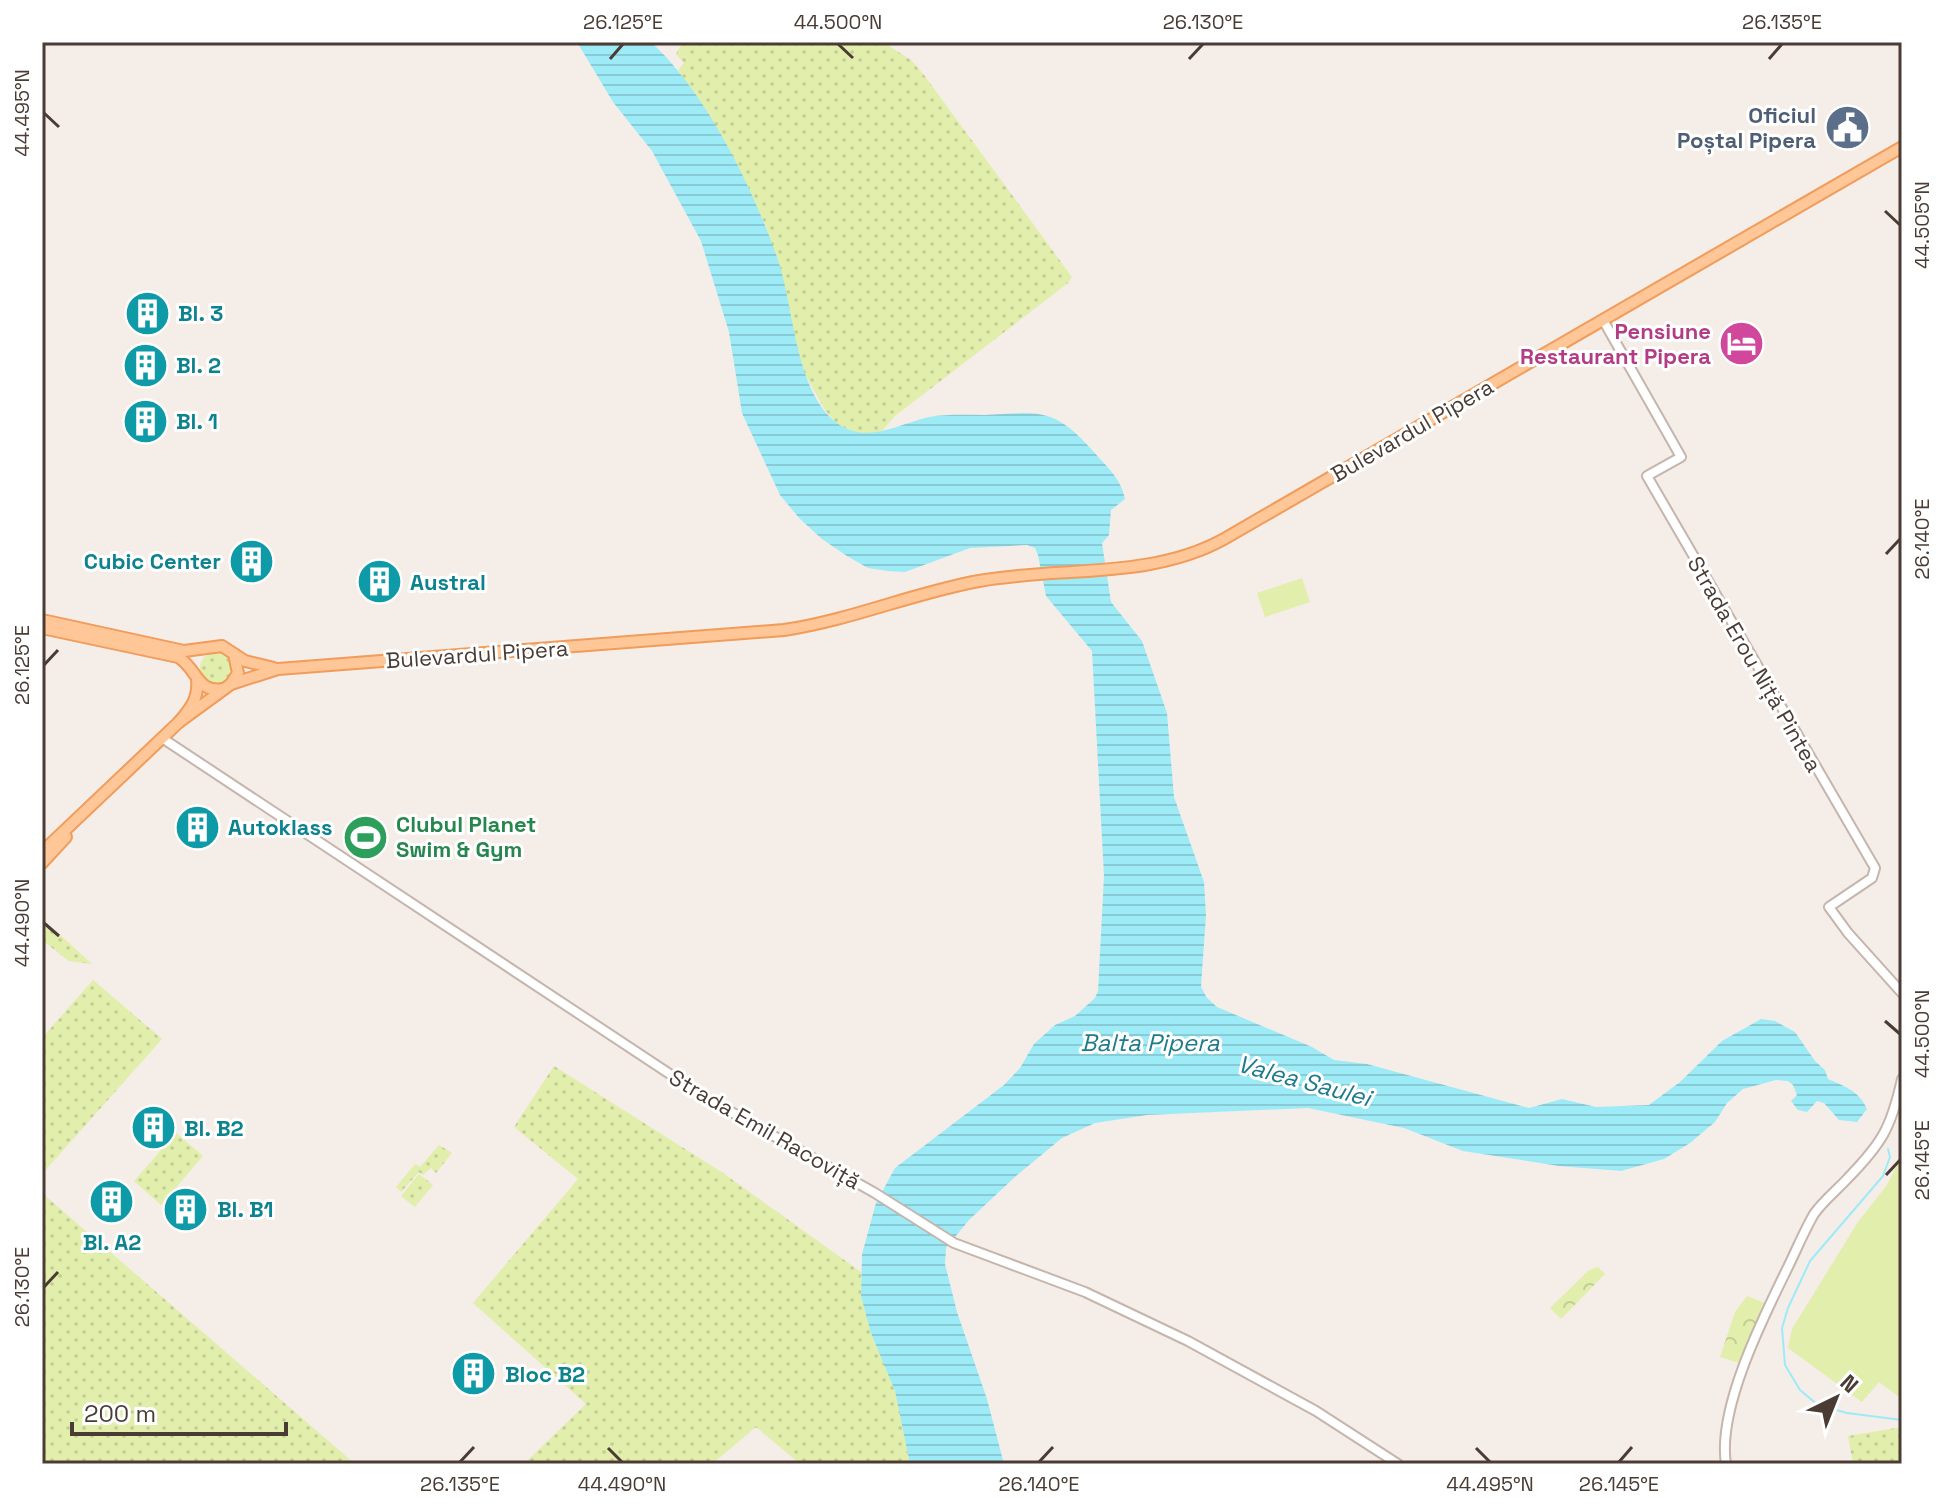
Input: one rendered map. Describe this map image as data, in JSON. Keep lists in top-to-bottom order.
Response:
{
  "streets": {
    "main road": ["Bulevardul Pipera"],
    "street": ["Strada Erou Niță Pintea", "Strada Emil Racoviță"]
  },
  "crossings": [
    ["Bulevardul Pipera", "Strada Erou Niță Pintea"]
  ],
  "water": ["Balta Pipera", "Valea Saulei"],
  "places": {
    "public building": ["Oficiul Poștal Pipera"],
    "building": [
      "Bl. 3",
      "Bl. 2",
      "Bl. 1",
      "Cubic Center",
      "Austral",
      "Autoklass",
      "Bl. B2",
      "Bl. A2",
      "Bl. B1",
      "Bloc B2"
    ],
    "hotel": ["Pensiune Restaurant Pipera"],
    "sports": ["Clubul Planet Swim & Gym"]
  },
  "scale_bar": "200 m",
  "north": "top right",
  "coordinates": [
    "26.125°E",
    "44.500°N",
    "26.130°E",
    "26.135°E",
    "44.495°N",
    "44.505°N",
    "26.140°E",
    "44.490°N",
    "26.145°E"
  ]
}
